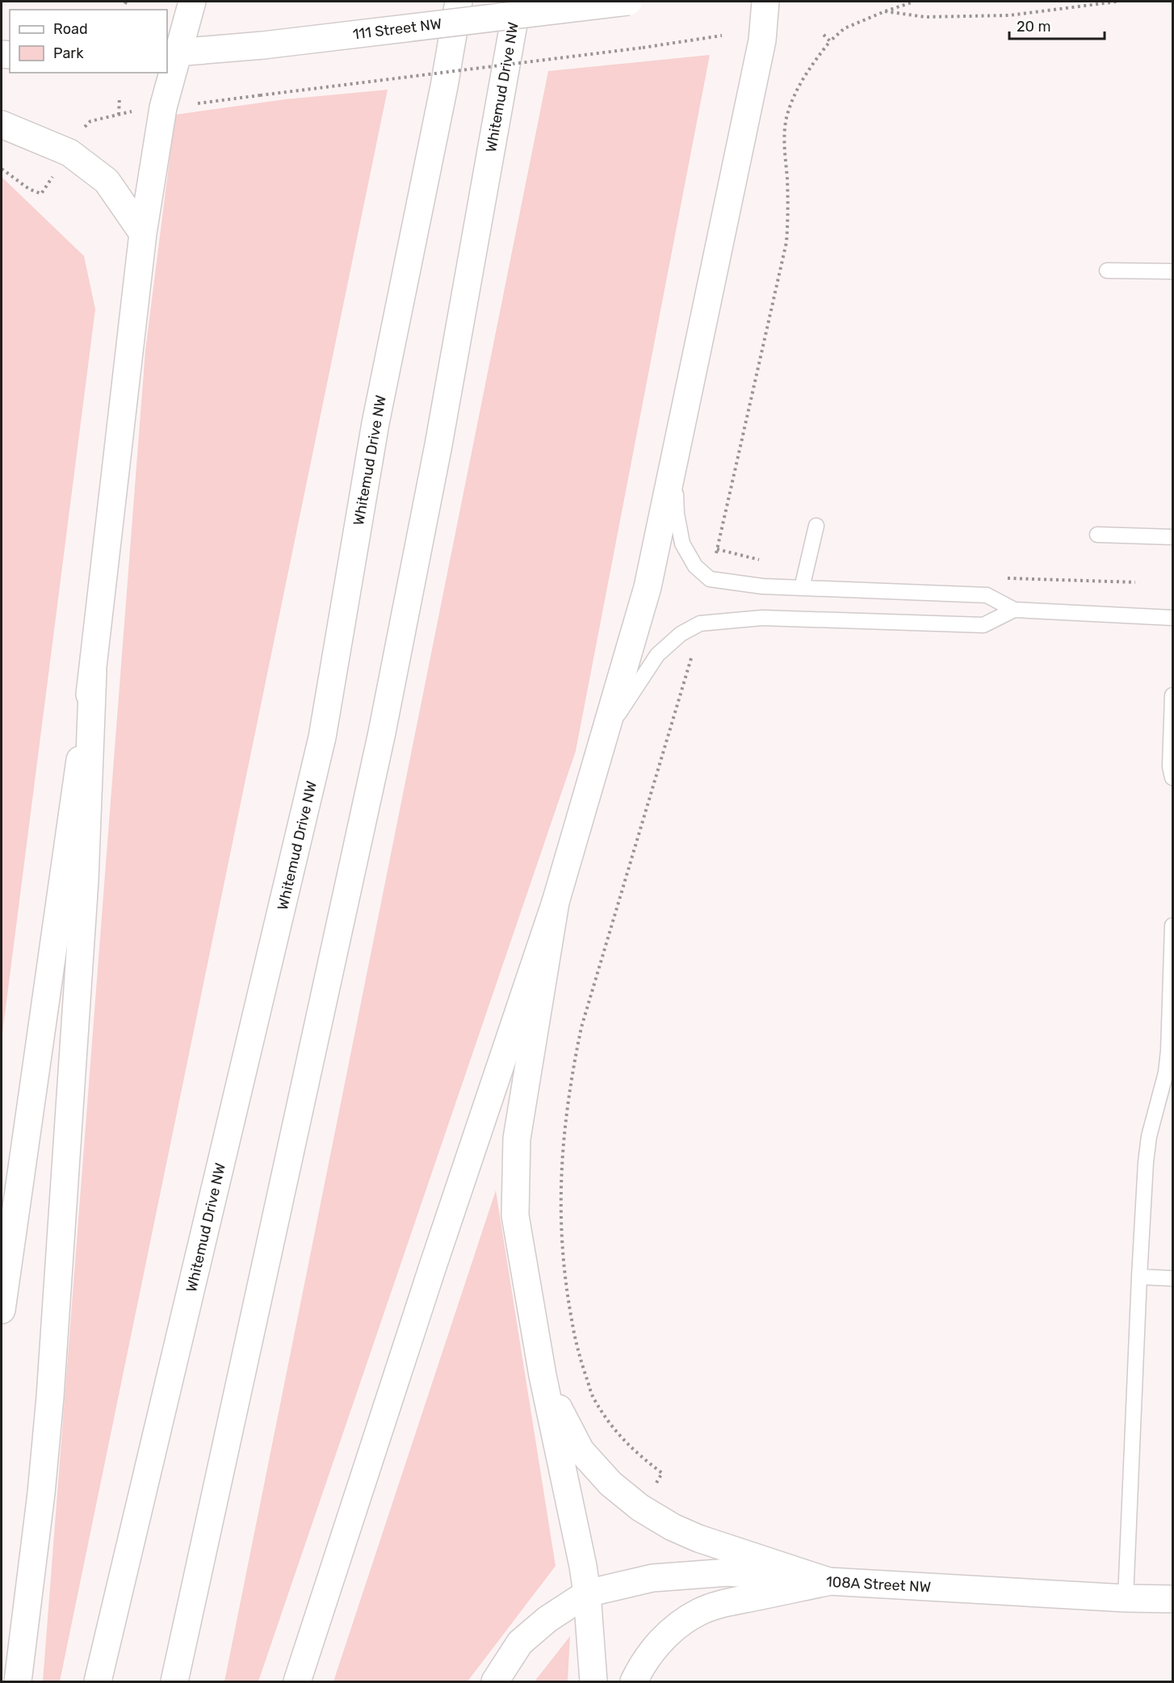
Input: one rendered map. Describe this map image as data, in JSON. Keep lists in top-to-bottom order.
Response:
{
  "streets": {
    "main road": ["111 Street NW", "Whitemud Drive NW", "108A Street NW"]
  },
  "legend": ["Road", "Park"],
  "scale_bar": "20 m"
}
